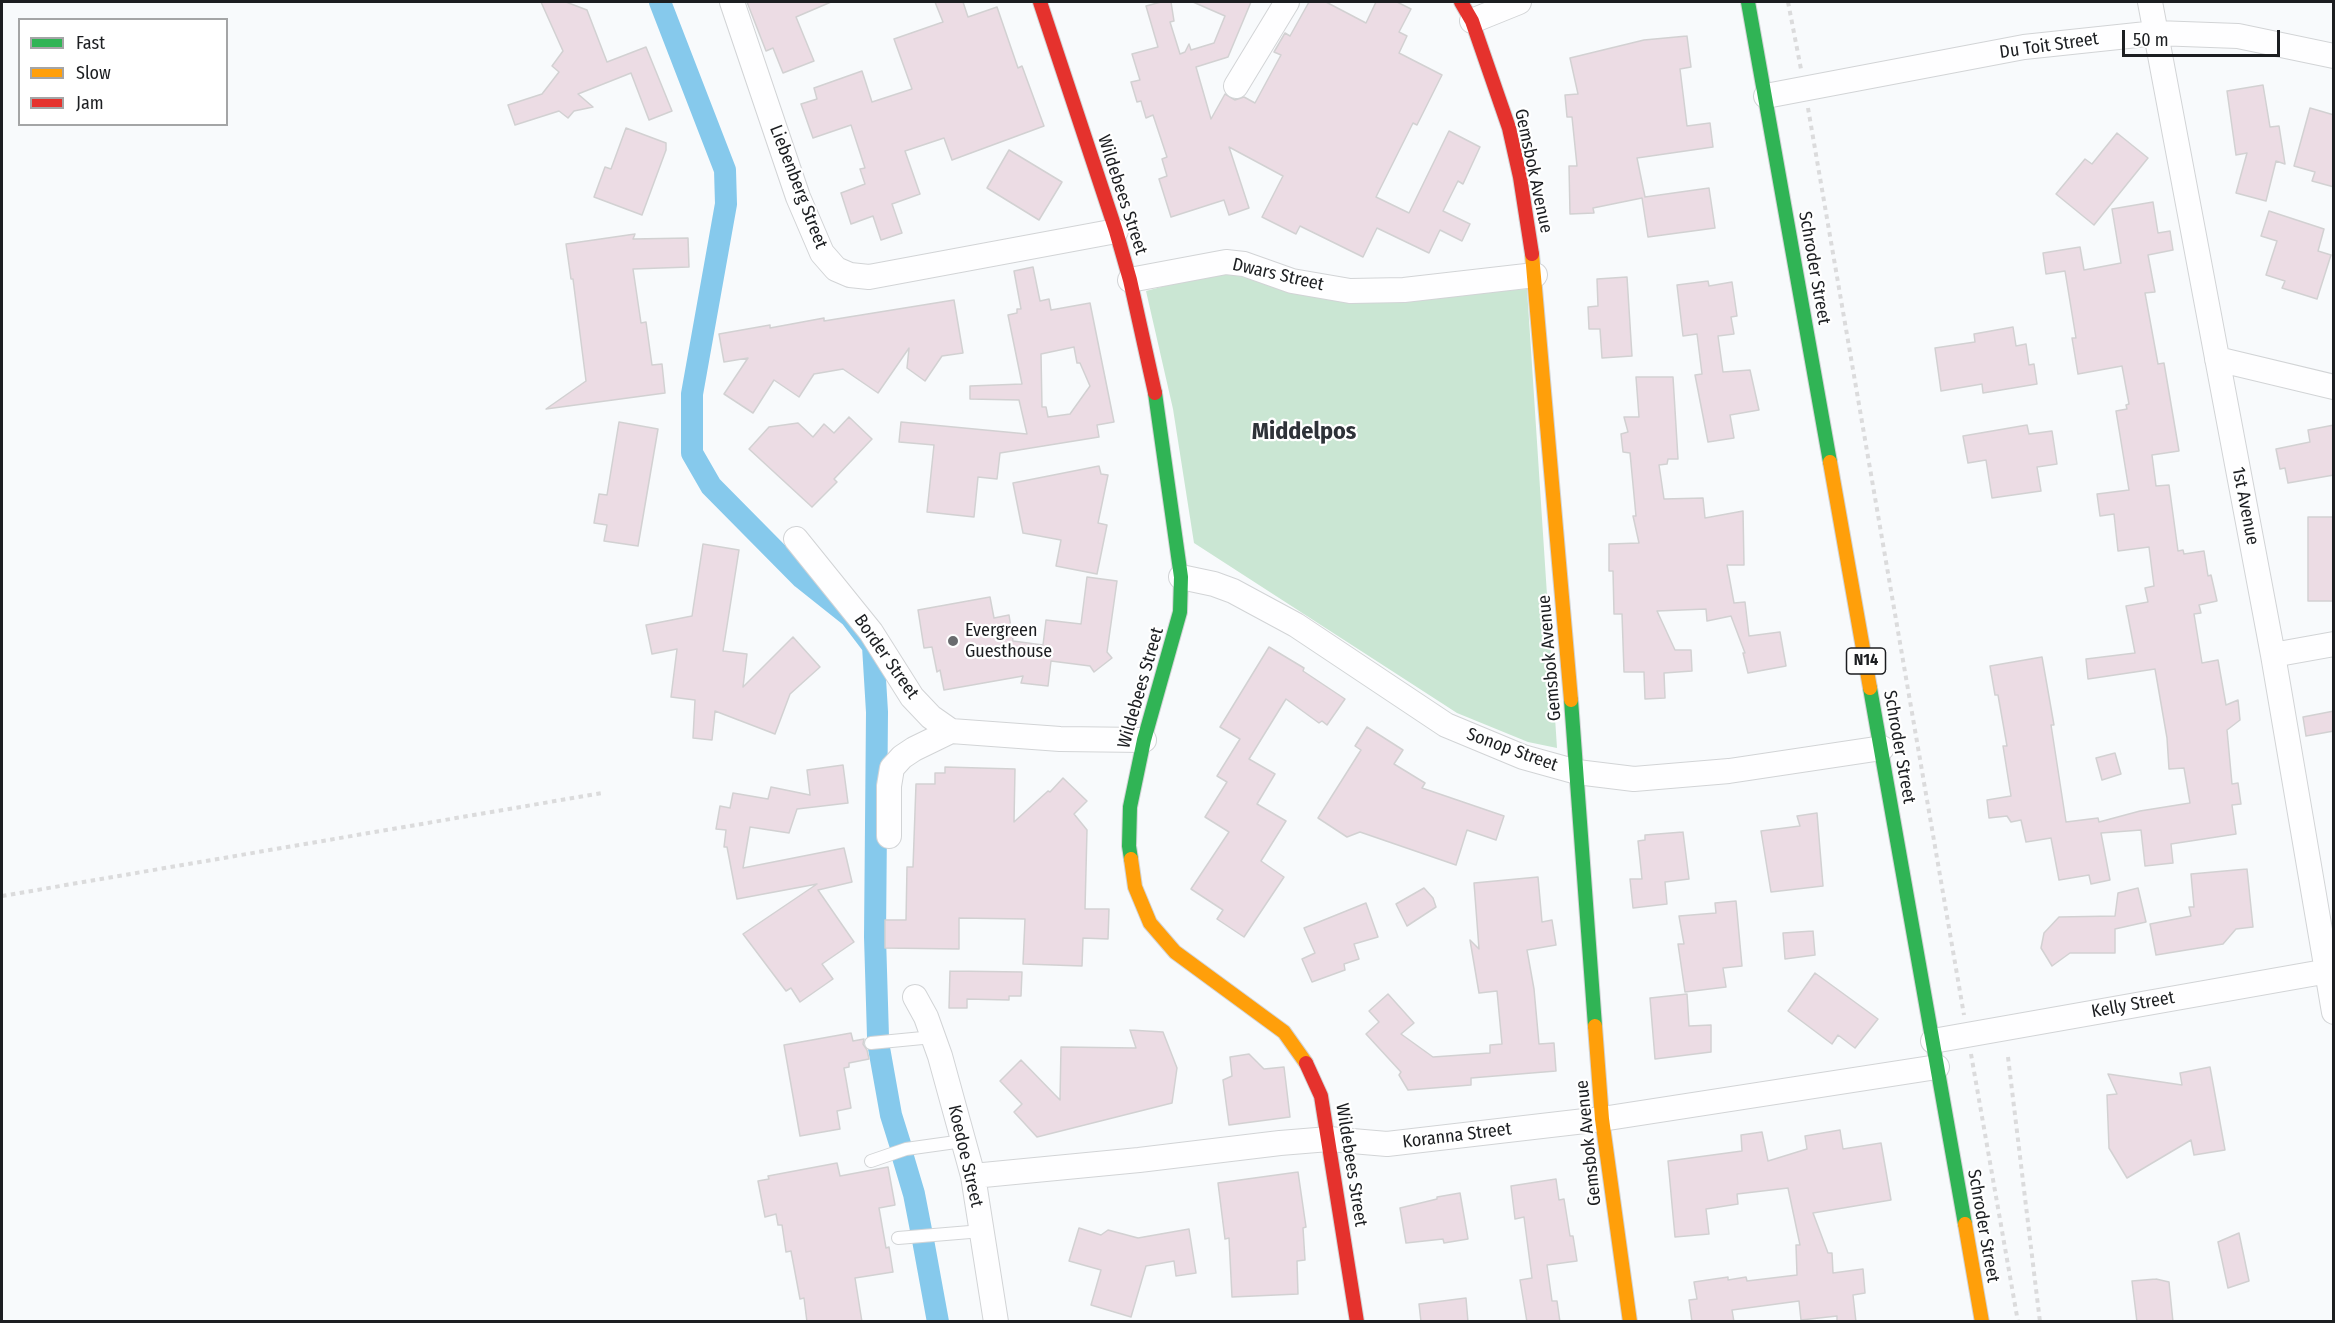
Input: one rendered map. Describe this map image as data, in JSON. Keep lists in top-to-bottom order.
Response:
{
  "streets": {
    "main road": [
      "Gemsbok Avenue",
      "Wildebees Street",
      "Schroder Street",
      "N14"
    ],
    "street": [
      "Du Toit Street",
      "Liebenberg Street",
      "Dwars Street",
      "1st Avenue",
      "Border Street",
      "Sonop Street",
      "Kelly Street",
      "Koranna Street",
      "Koedoe Street"
    ]
  },
  "crossings": [
    ["Du Toit Street", "Schroder Street"],
    ["Du Toit Street", "1st Avenue"],
    ["Gemsbok Avenue", "Dwars Street"],
    ["Gemsbok Avenue", "Sonop Street"],
    ["Gemsbok Avenue", "Koranna Street"],
    ["Liebenberg Street", "Wildebees Street"],
    ["Wildebees Street", "Dwars Street"],
    ["Wildebees Street", "Sonop Street"],
    ["Wildebees Street", "Koranna Street"],
    ["Schroder Street", "Sonop Street"],
    ["Schroder Street", "Kelly Street"],
    ["Schroder Street", "Koranna Street"],
    ["1st Avenue", "Kelly Street"],
    ["Koranna Street", "Koedoe Street"]
  ],
  "districts": ["Middelpos"],
  "places": ["Evergreen Guesthouse"],
  "legend": ["Fast", "Slow", "Jam"],
  "scale_bar": "50 m"
}
